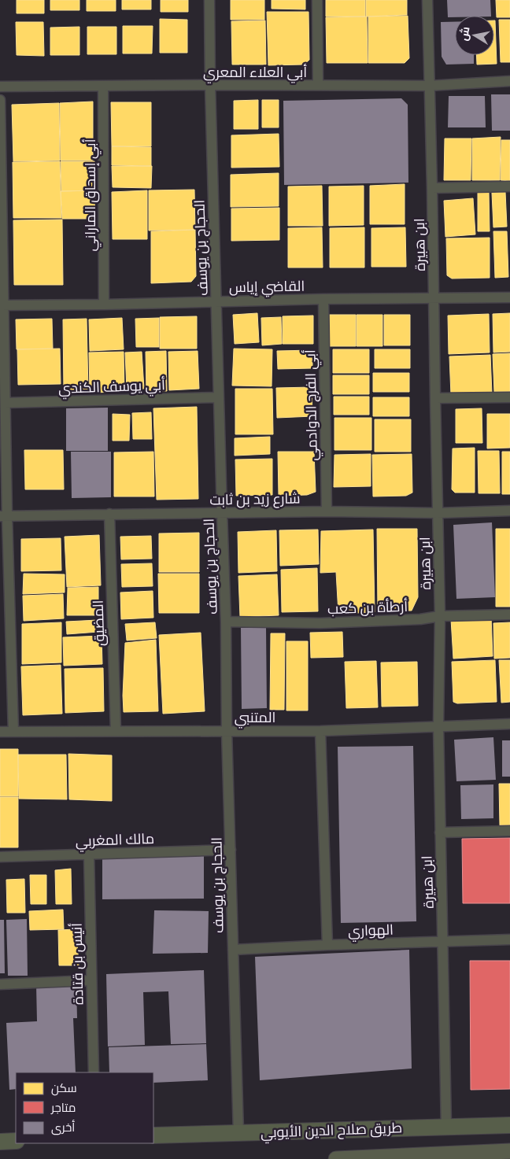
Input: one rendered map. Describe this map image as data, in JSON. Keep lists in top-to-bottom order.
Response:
{
  "streets": {
    "main road": ["طريق صلاح الدين الأيوبي"],
    "street": [
      "أبي العلاء المعري",
      "أبي إسحاق الماراني",
      "ابن هبيرة",
      "الحجاج بن يوسف",
      "القاضي إياس",
      "أبي يوسف الكندي",
      "أبي الفرج الدوادمي",
      "شارع زيد بن ثابت",
      "أرطأة بن كعب",
      "المضيق",
      "المتنبي",
      "مالك المغربي",
      "الهواري",
      "أنيس بن قتادة"
    ]
  },
  "crossings": [
    ["أبي العلاء المعري", "أبي إسحاق الماراني"],
    ["أبي العلاء المعري", "ابن هبيرة"],
    ["أبي العلاء المعري", "الحجاج بن يوسف"],
    ["أبي إسحاق الماراني", "القاضي إياس"],
    ["ابن هبيرة", "القاضي إياس"],
    ["ابن هبيرة", "شارع زيد بن ثابت"],
    ["ابن هبيرة", "أرطأة بن كعب"],
    ["ابن هبيرة", "المتنبي"],
    ["ابن هبيرة", "الهواري"],
    ["ابن هبيرة", "طريق صلاح الدين الأيوبي"],
    ["الحجاج بن يوسف", "القاضي إياس"],
    ["الحجاج بن يوسف", "أبي يوسف الكندي"],
    ["الحجاج بن يوسف", "شارع زيد بن ثابت"],
    ["الحجاج بن يوسف", "أرطأة بن كعب"],
    ["الحجاج بن يوسف", "المتنبي"],
    ["الحجاج بن يوسف", "مالك المغربي"],
    ["الحجاج بن يوسف", "الهواري"],
    ["الحجاج بن يوسف", "طريق صلاح الدين الأيوبي"],
    ["القاضي إياس", "أبي الفرج الدوادمي"],
    ["أبي الفرج الدوادمي", "شارع زيد بن ثابت"],
    ["شارع زيد بن ثابت", "المضيق"],
    ["المضيق", "المتنبي"],
    ["مالك المغربي", "أنيس بن قتادة"]
  ],
  "legend": ["سكن", "متاجر", "أخرى"],
  "north": "left"
}
